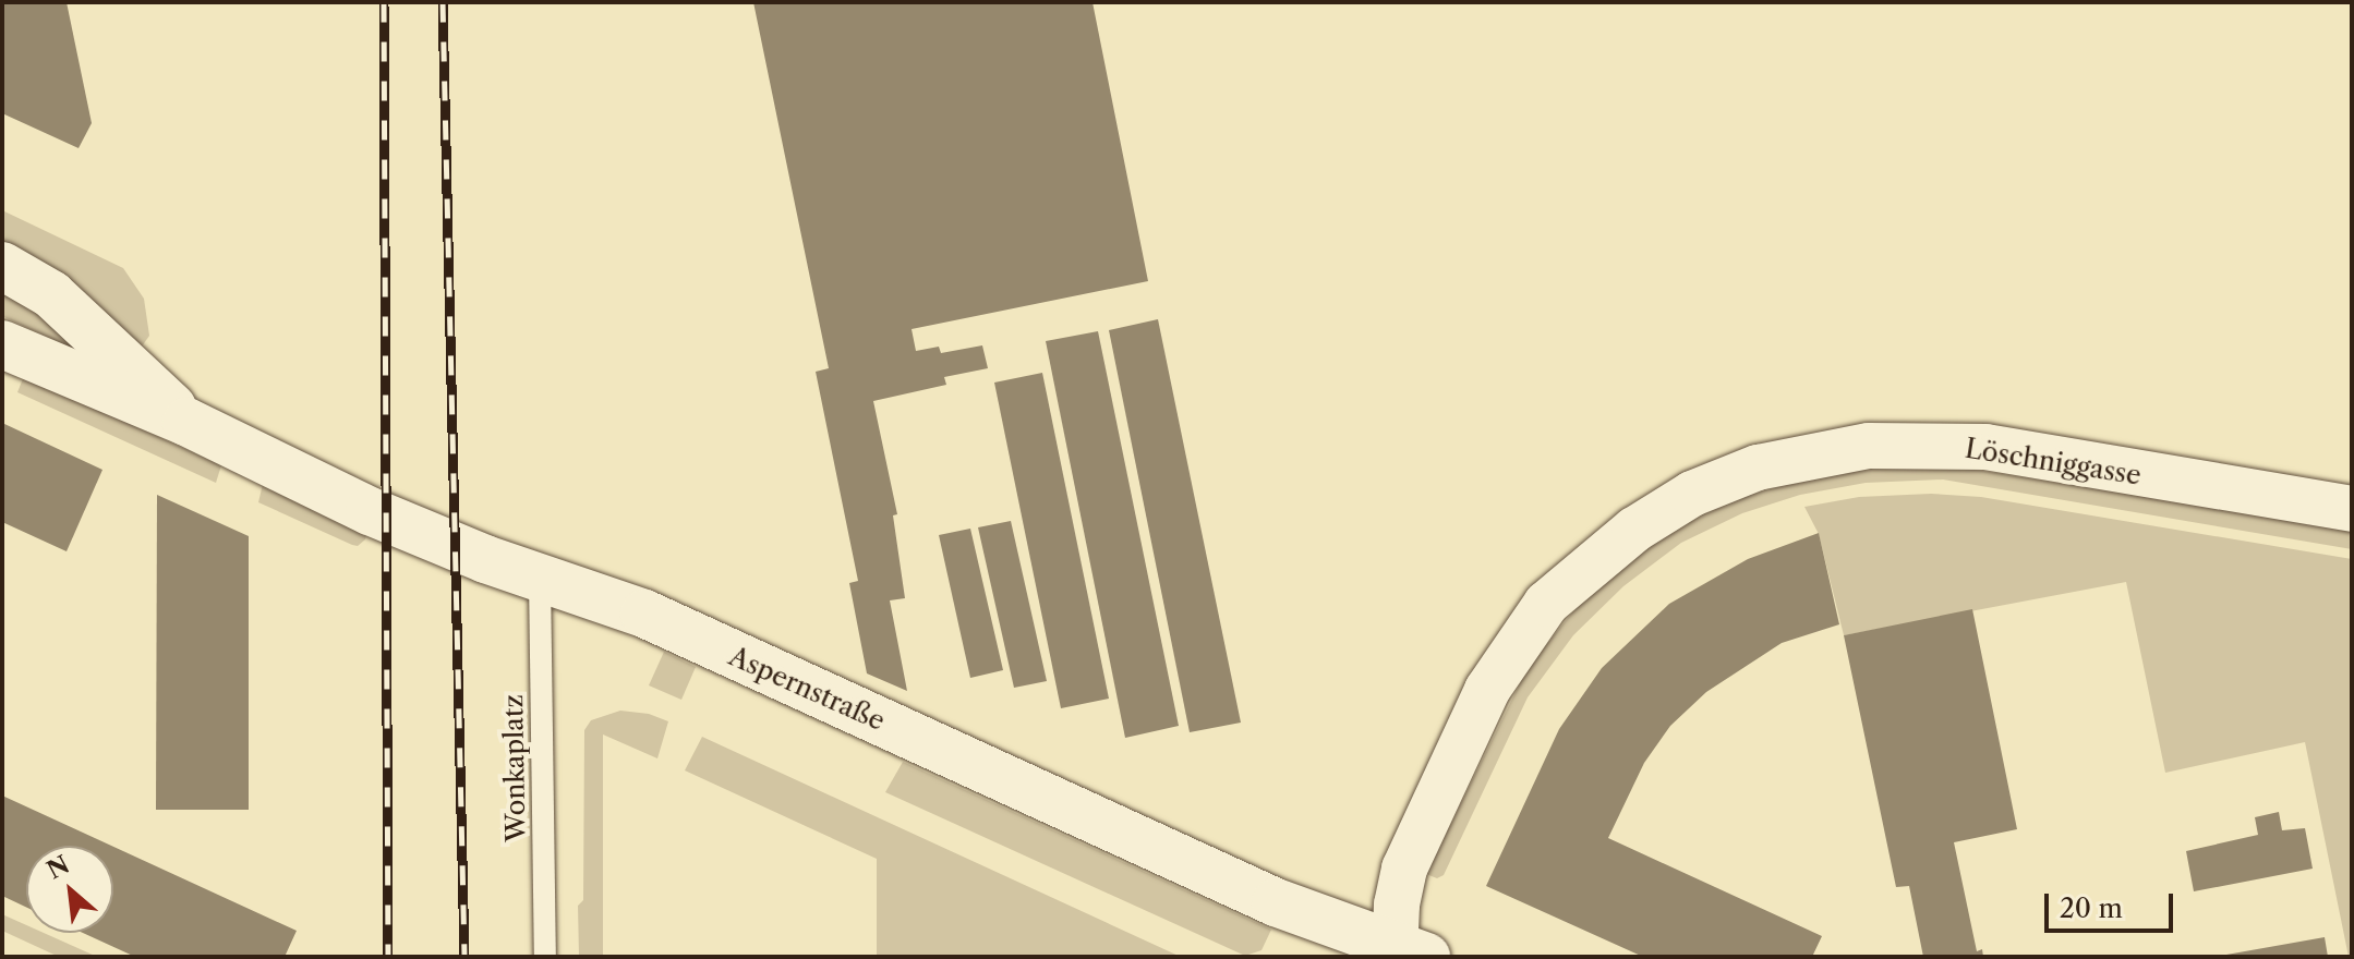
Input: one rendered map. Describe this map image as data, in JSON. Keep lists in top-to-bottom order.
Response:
{
  "streets": {
    "street": ["Löschniggasse", "Aspernstraße"],
    "lane": ["Wonkaplatz"]
  },
  "crossings": [
    ["Löschniggasse", "Aspernstraße"],
    ["Aspernstraße", "Wonkaplatz"]
  ],
  "scale_bar": "20 m",
  "north": "top left"
}
